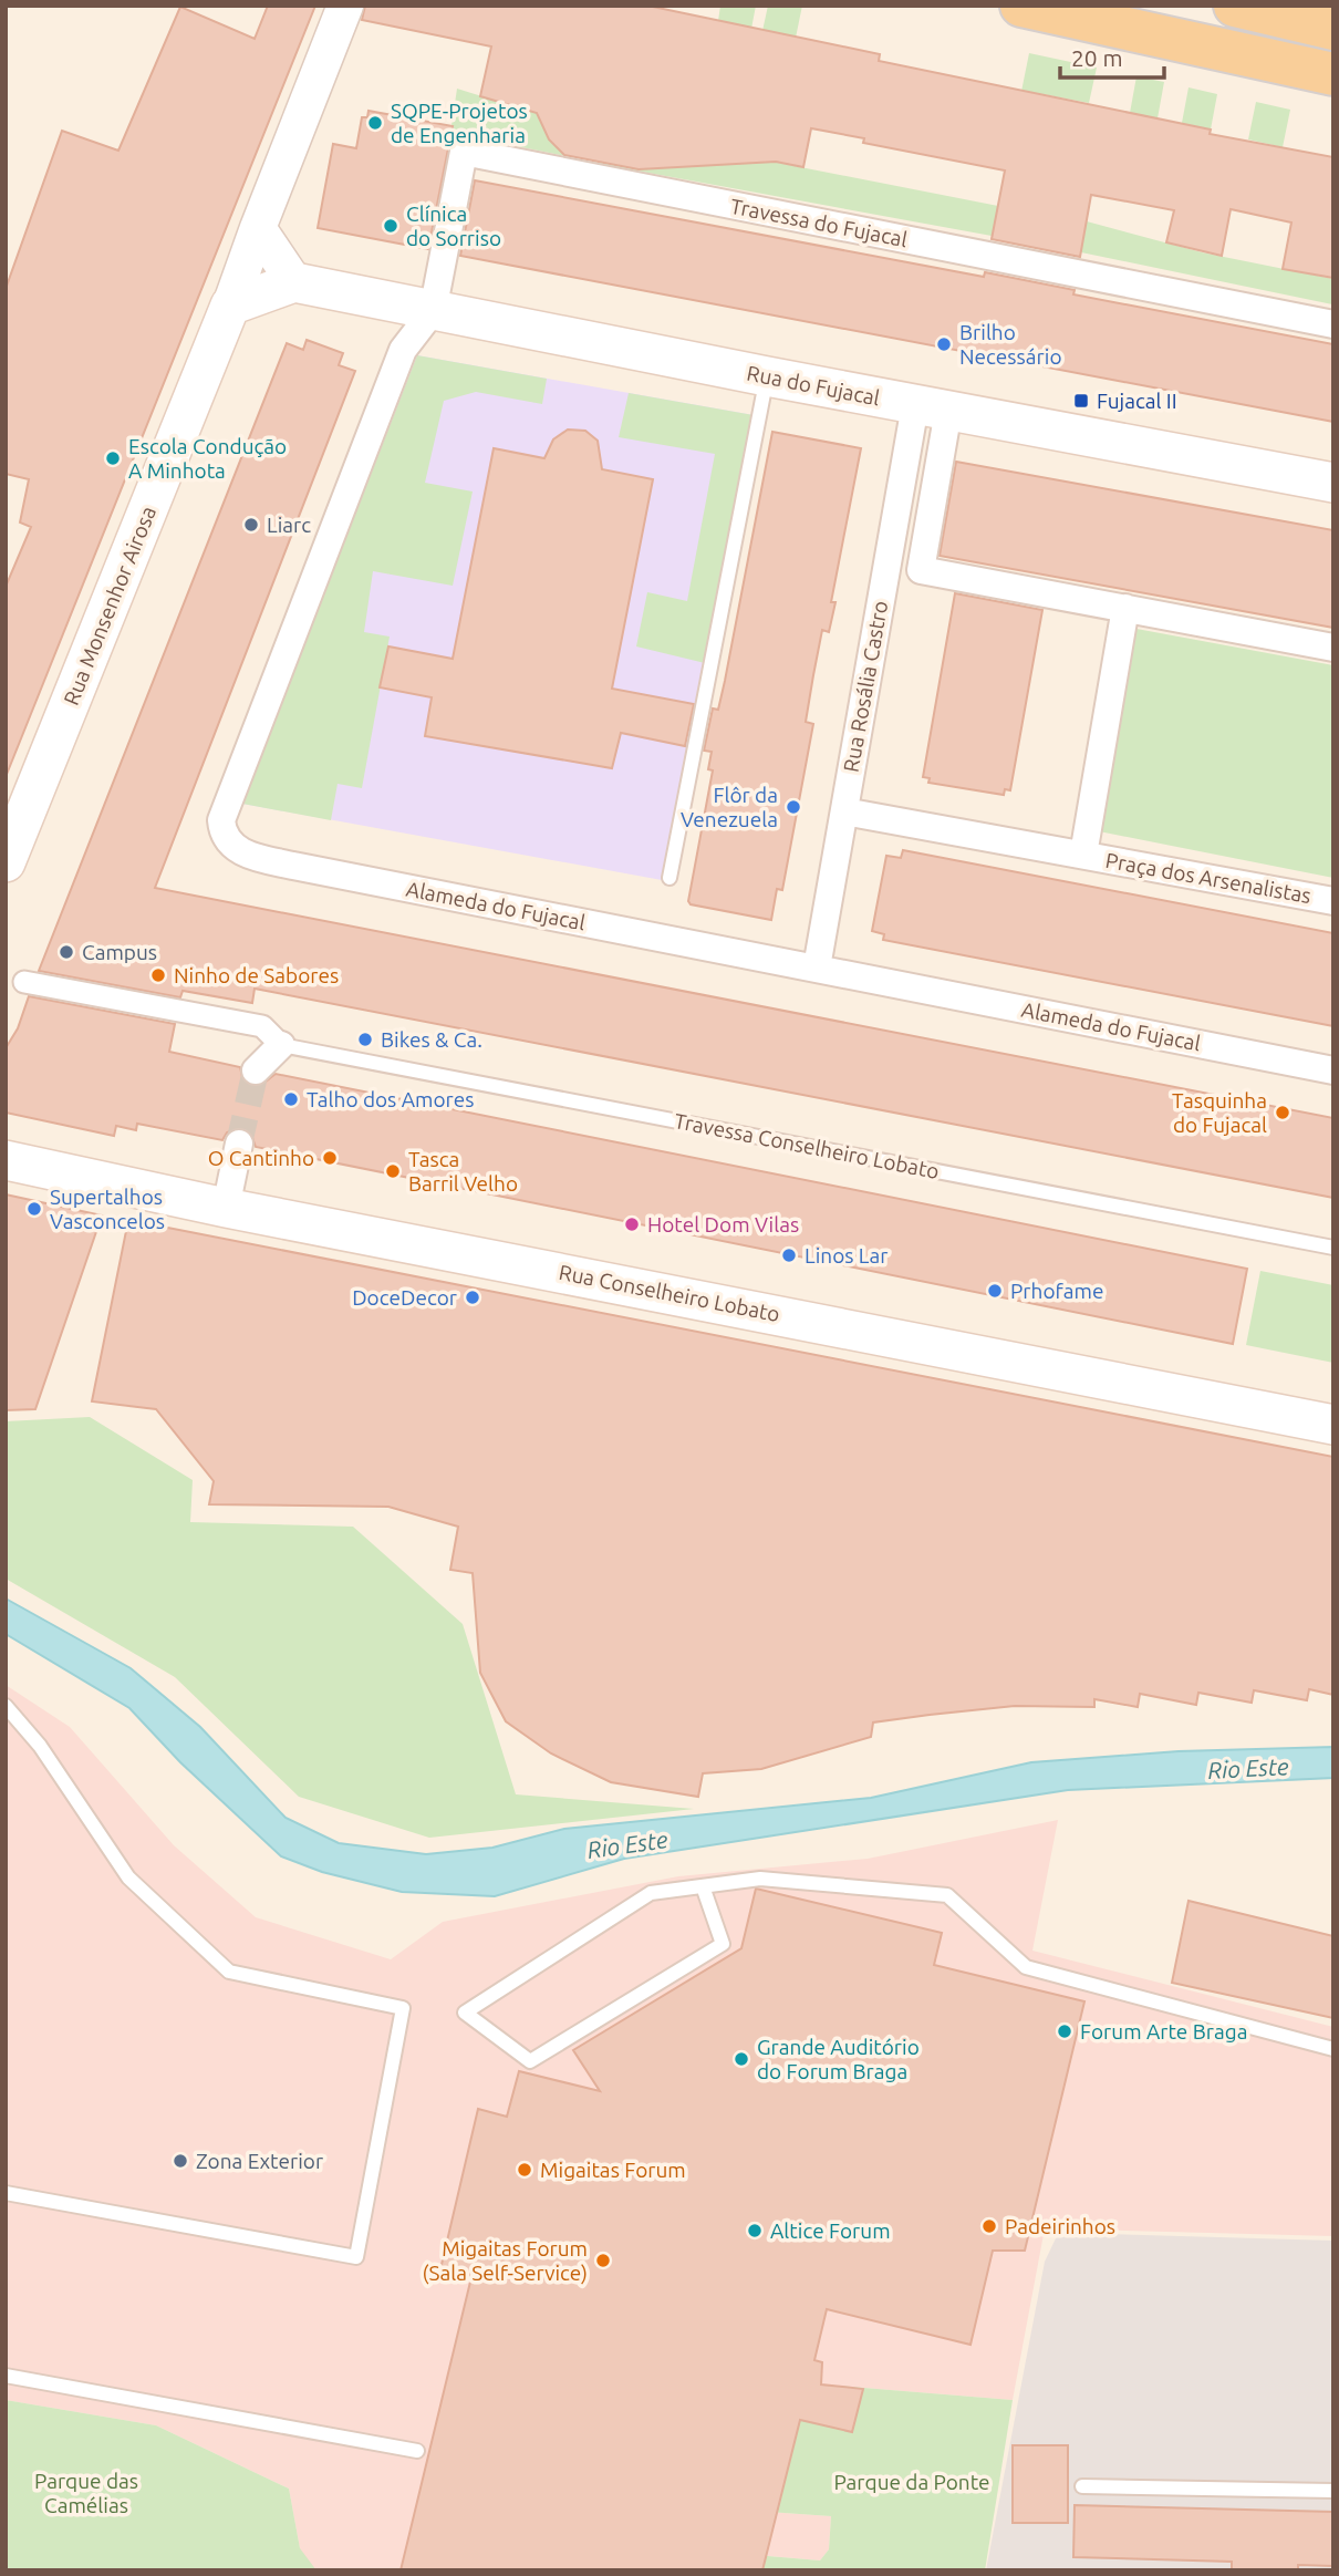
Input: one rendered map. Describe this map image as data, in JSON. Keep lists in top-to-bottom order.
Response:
{
  "streets": {
    "main road": ["Rua do Fujacal", "Rua Monsenhor Airosa", "Rua Conselheiro Lobato"],
    "street": [
      "Travessa do Fujacal",
      "Rua Rosália Castro",
      "Praça dos Arsenalistas",
      "Alameda do Fujacal",
      "Travessa Conselheiro Lobato"
    ]
  },
  "crossings": [
    ["Travessa do Fujacal", "Rua do Fujacal"],
    ["Travessa do Fujacal", "Alameda do Fujacal"],
    ["Rua do Fujacal", "Rua Rosália Castro"],
    ["Rua do Fujacal", "Alameda do Fujacal"],
    ["Rua Rosália Castro", "Praça dos Arsenalistas"],
    ["Rua Rosália Castro", "Alameda do Fujacal"]
  ],
  "water": ["Rio Este"],
  "parks": ["Parque das Camélias", "Parque da Ponte"],
  "places": {
    "other": [
      "SQPE-Projetos de Engenharia",
      "Clínica do Sorriso",
      "Brilho Necessário",
      "Escola Condução A Minhota",
      "Liarc",
      "Flôr da Venezuela",
      "Campus",
      "Ninho de Sabores",
      "Bikes & Ca.",
      "Talho dos Amores",
      "Tasquinha do Fujacal",
      "O Cantinho",
      "Tasca Barril Velho",
      "Supertalhos Vasconcelos",
      "Hotel Dom Vilas",
      "Linos Lar",
      "Prhofame",
      "DoceDecor",
      "Forum Arte Braga",
      "Grande Auditório do Forum Braga",
      "Zona Exterior",
      "Migaitas Forum",
      "Padeirinhos",
      "Altice Forum",
      "Migaitas Forum (Sala Self-Service)"
    ],
    "transit": ["Fujacal II"]
  },
  "scale_bar": "20 m"
}
